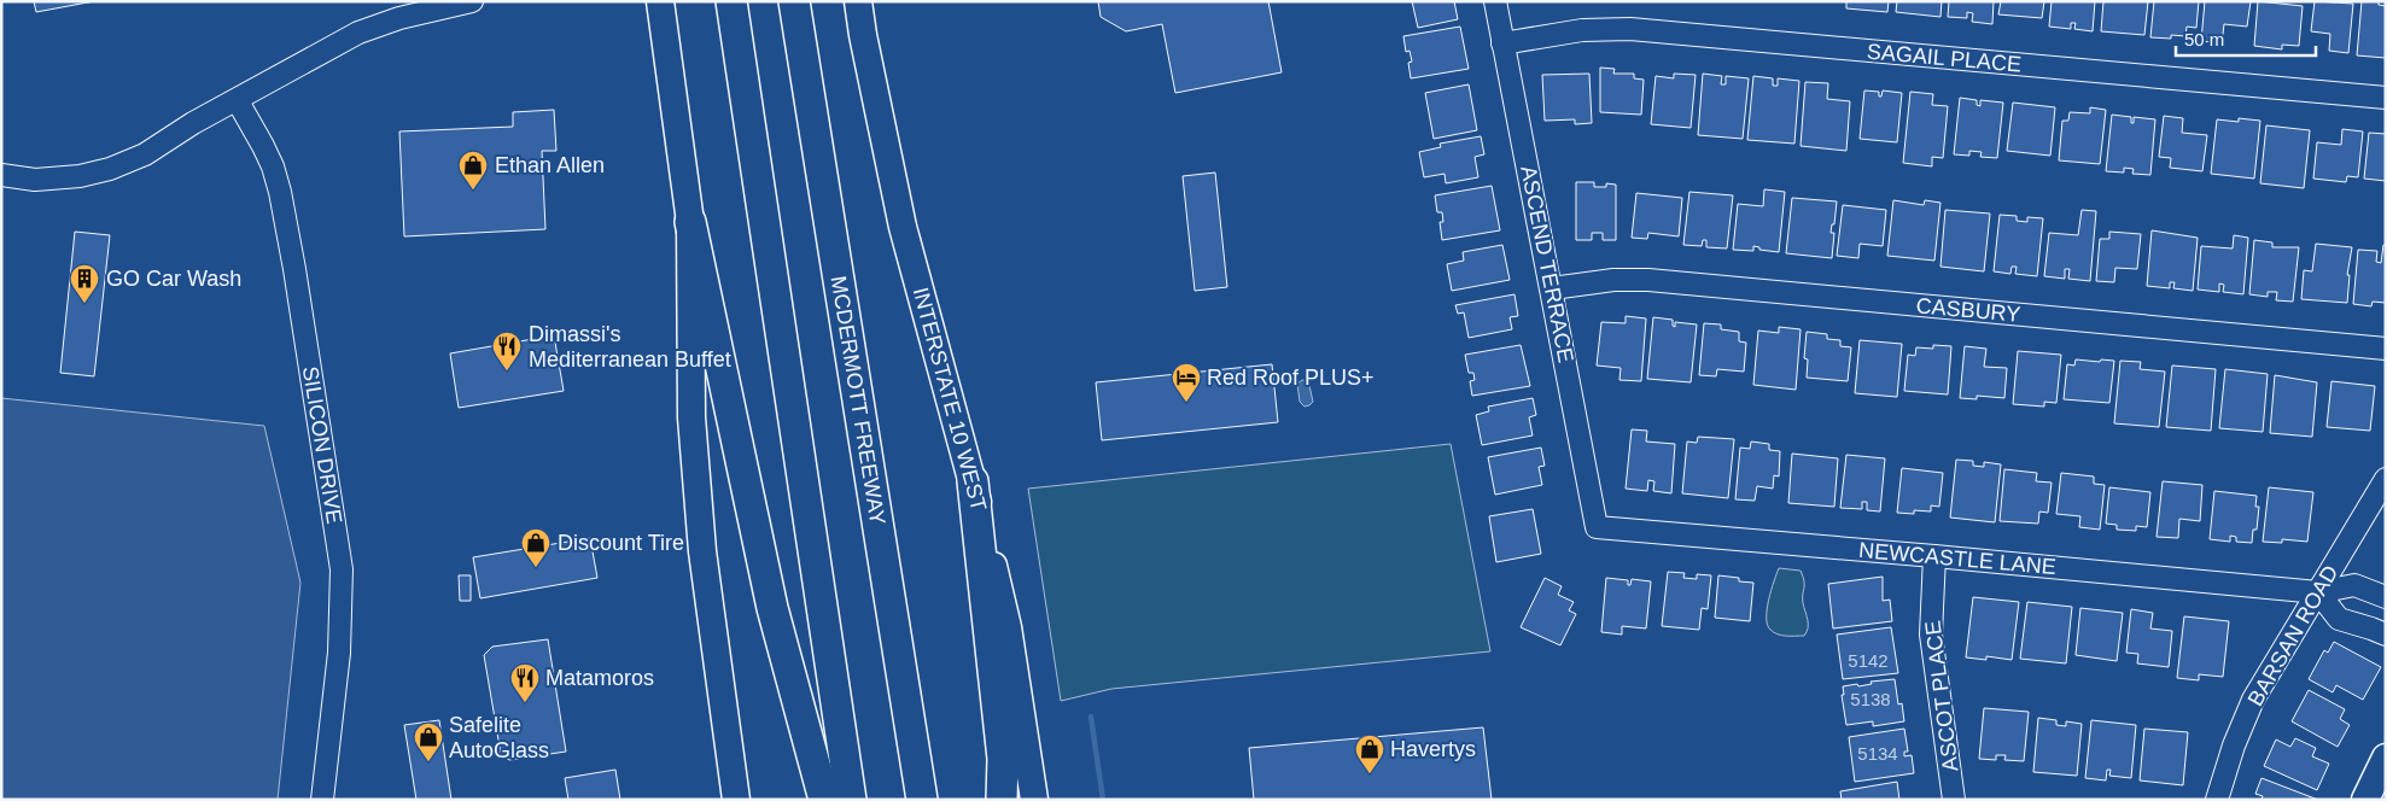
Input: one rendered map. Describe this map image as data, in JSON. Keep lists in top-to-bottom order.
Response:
{
  "streets": {
    "highway": ["MCDERMOTT FREEWAY"],
    "main road": ["INTERSTATE 10 WEST"],
    "street": [
      "SAGAIL PLACE",
      "ASCEND TERRACE",
      "CASBURY",
      "SILICON DRIVE",
      "NEWCASTLE LANE",
      "BARSAN ROAD",
      "ASCOT PLACE"
    ]
  },
  "crossings": [
    ["SAGAIL PLACE", "ASCEND TERRACE"],
    ["ASCEND TERRACE", "CASBURY"],
    ["ASCEND TERRACE", "NEWCASTLE LANE"],
    ["NEWCASTLE LANE", "BARSAN ROAD"],
    ["NEWCASTLE LANE", "ASCOT PLACE"]
  ],
  "places": {
    "shop": [
      "Ethan Allen",
      "Discount Tire",
      "Safelite AutoGlass",
      "Havertys"
    ],
    "building": ["GO Car Wash"],
    "restaurant": ["Dimassi's Mediterranean Buffet", "Matamoros"],
    "hotel": ["Red Roof PLUS+"]
  },
  "house_numbers": ["5142", "5138", "5134"],
  "scale_bar": "50 m"
}
